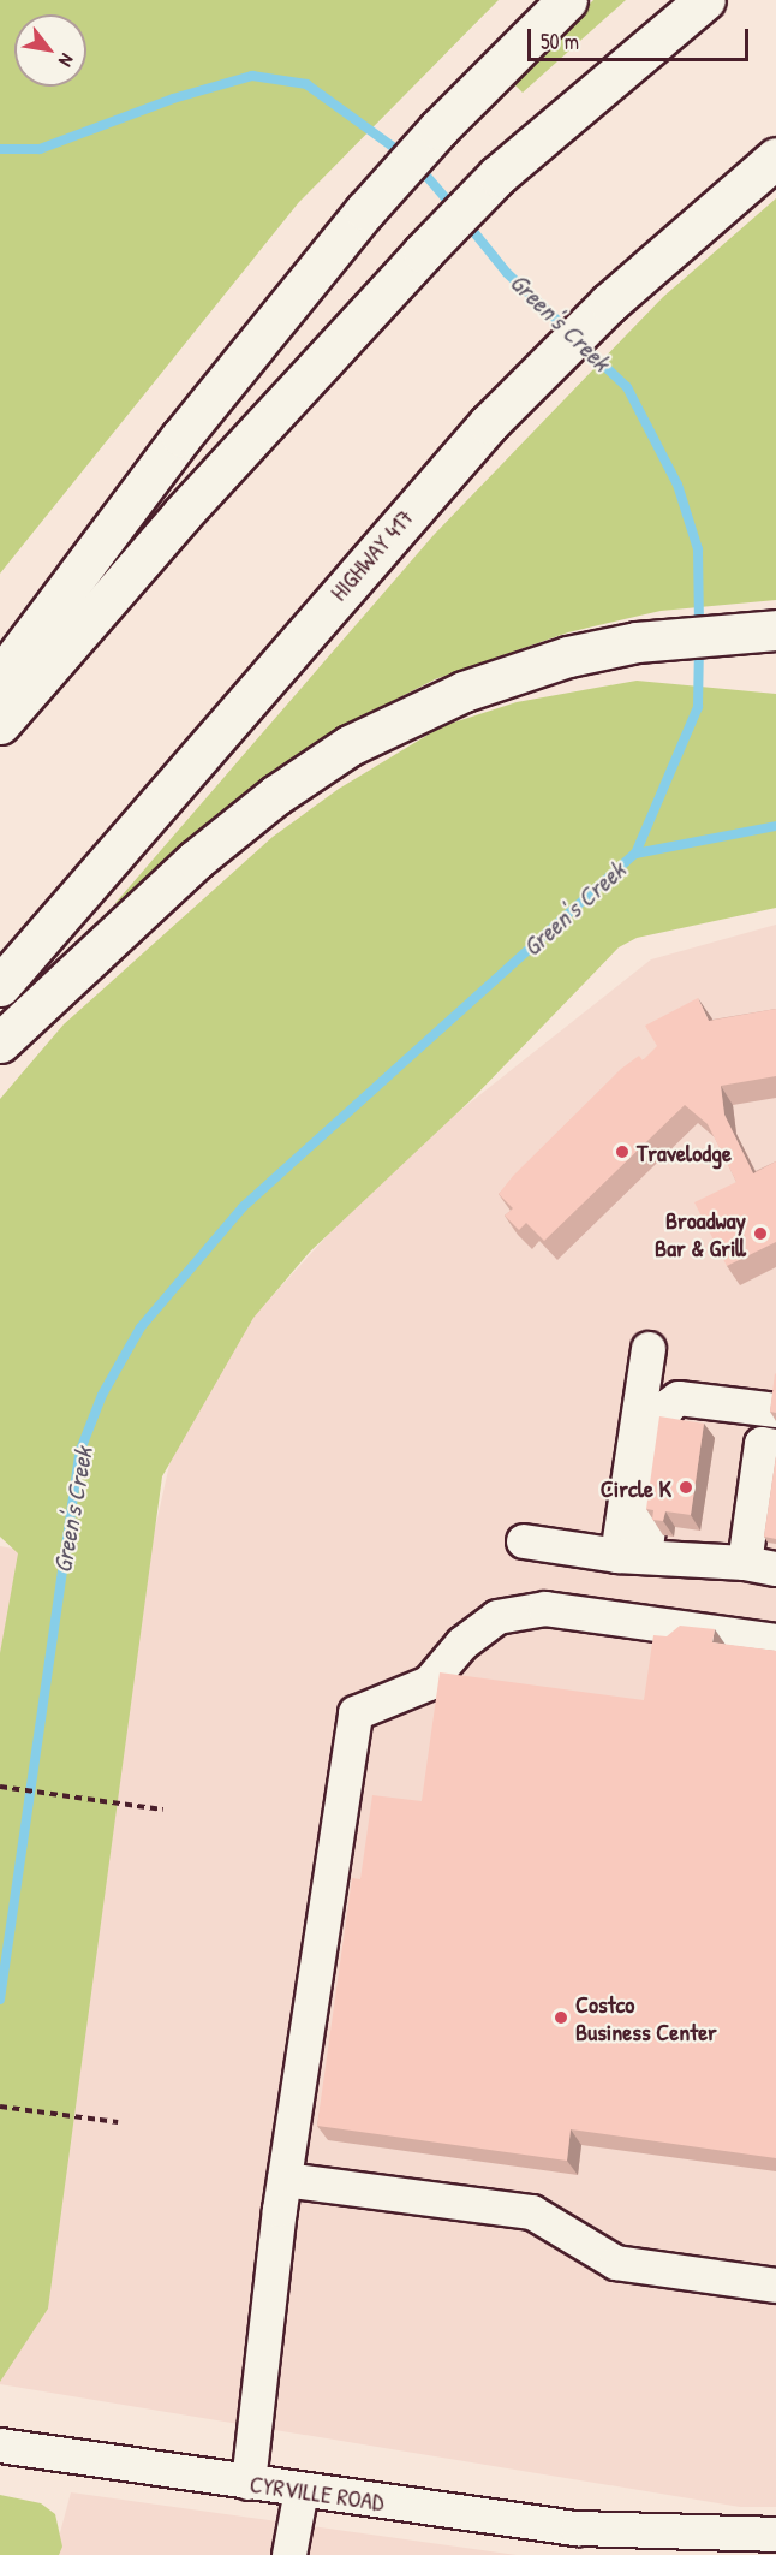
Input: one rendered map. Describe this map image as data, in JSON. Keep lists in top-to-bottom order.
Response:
{
  "streets": {
    "highway": ["HIGHWAY 417"],
    "street": ["CYRVILLE ROAD"]
  },
  "water": ["Green's Creek"],
  "places": [
    "Travelodge",
    "Broadway Bar & Grill",
    "Circle K",
    "Costco Business Center"
  ],
  "scale_bar": "50 m",
  "north": "bottom right"
}
